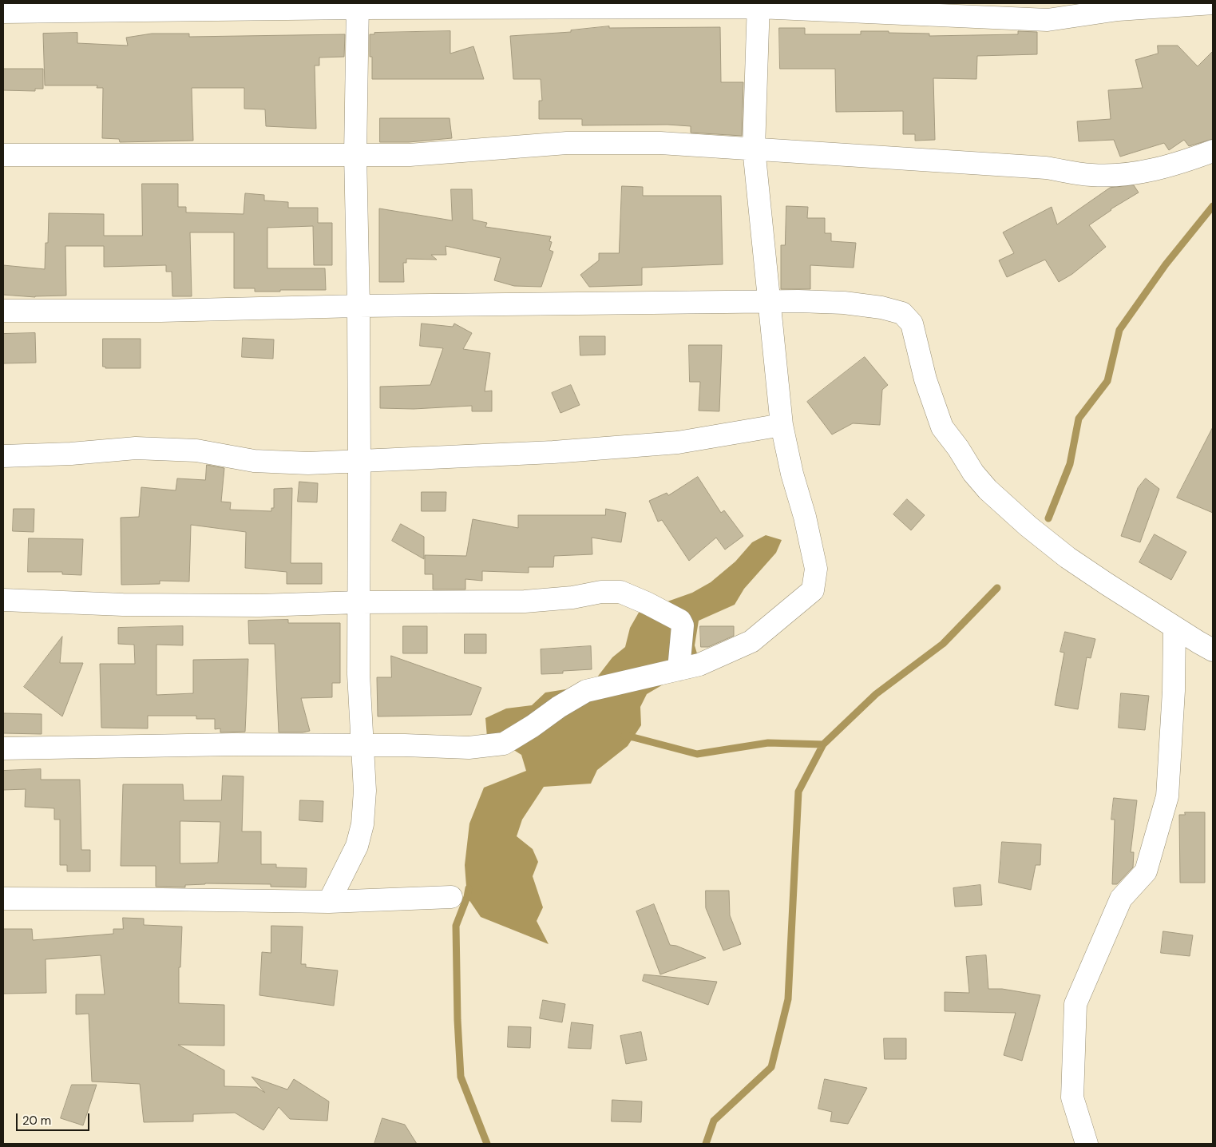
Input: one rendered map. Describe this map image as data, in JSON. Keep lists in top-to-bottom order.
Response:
{
  "scale_bar": "20 m"
}
